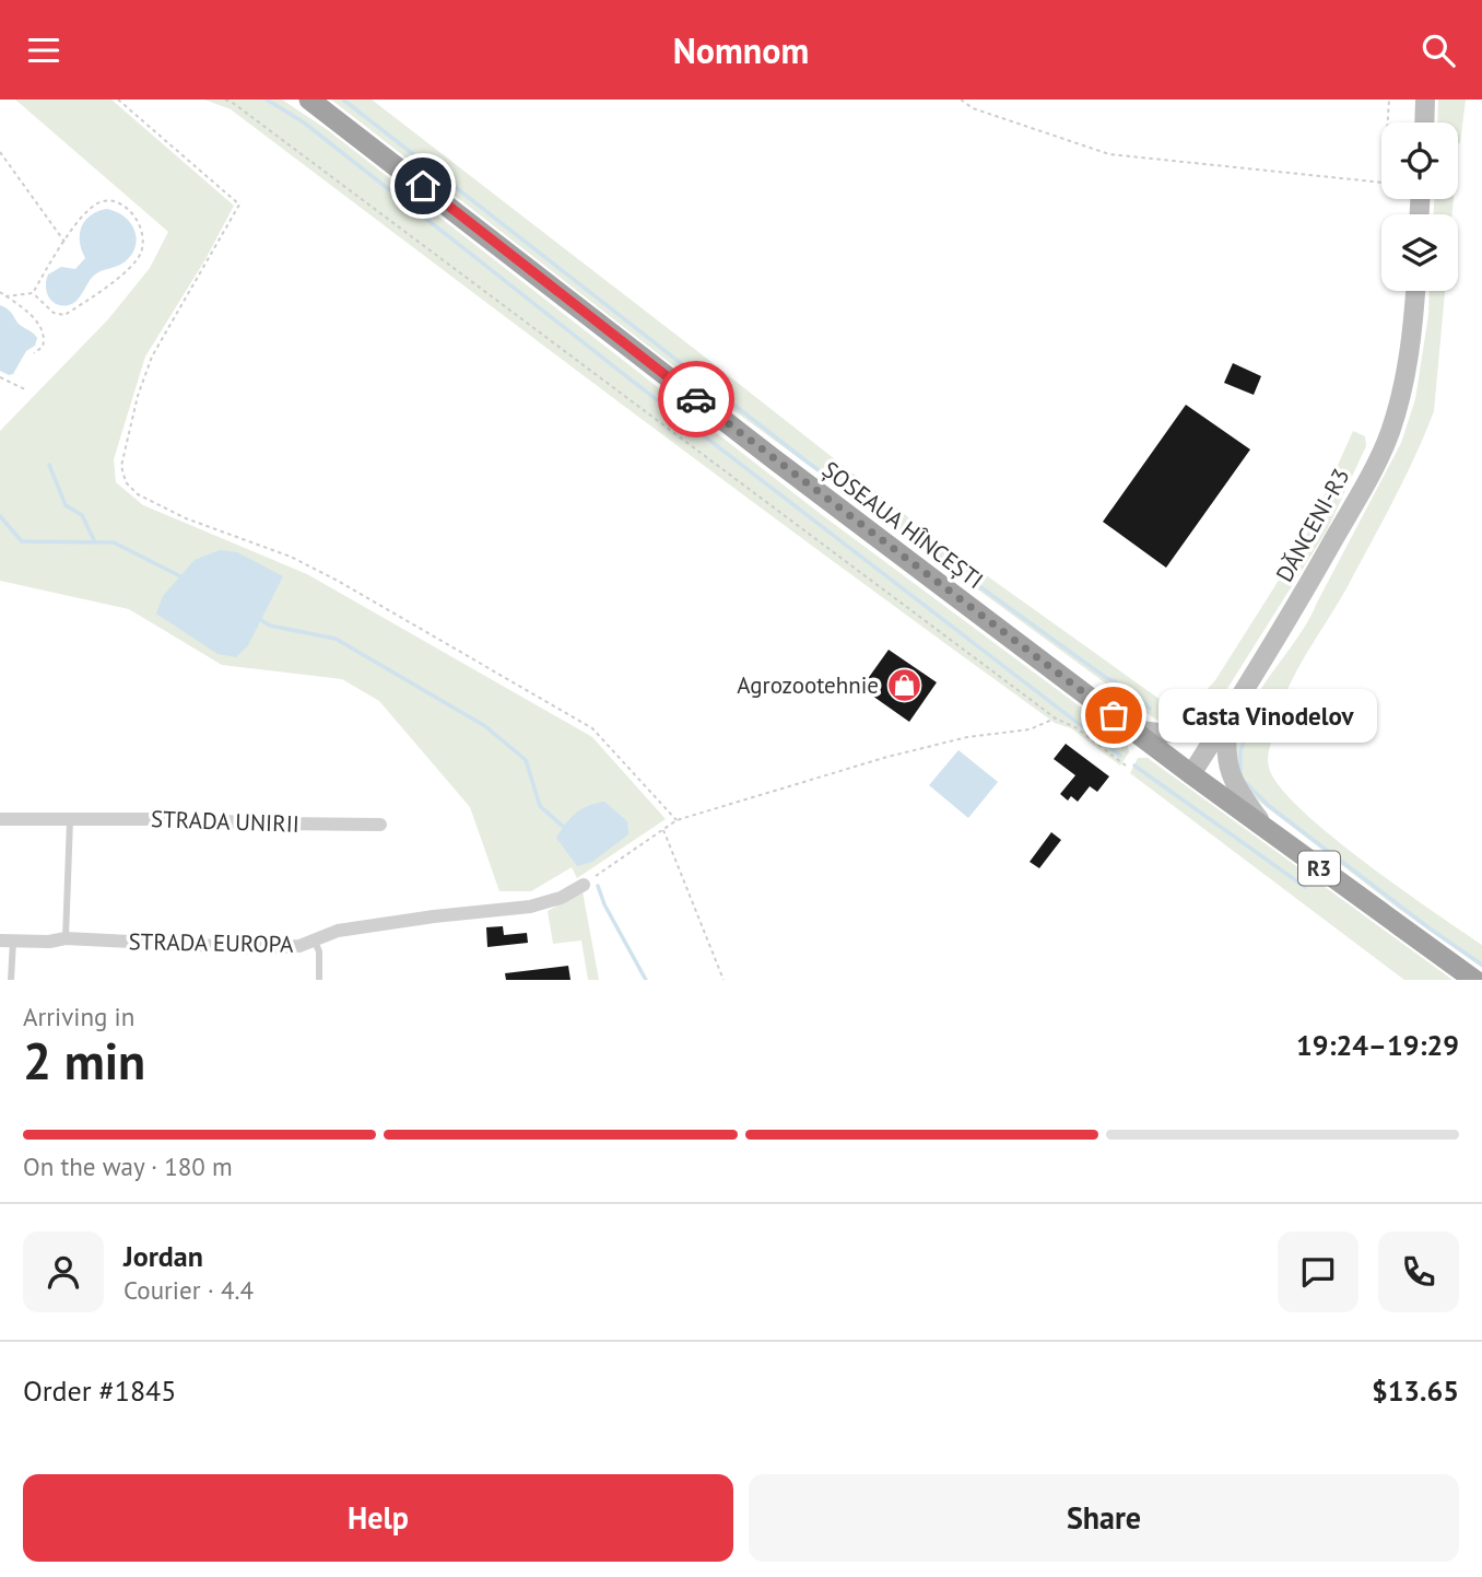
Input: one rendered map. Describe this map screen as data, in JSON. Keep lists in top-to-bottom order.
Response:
{
  "streets": {
    "highway": ["ȘOSEAUA HÎNCEȘTI", "R3"],
    "main road": ["DĂNCENI-R3"],
    "street": ["STRADA UNIRII", "STRADA EUROPA"]
  },
  "crossings": [
    ["ȘOSEAUA HÎNCEȘTI", "DĂNCENI-R3"]
  ],
  "places": {
    "shop": ["Agrozootehnie"],
    "other": ["Casta Vinodelov"]
  },
  "page": {
    "header": "Nomnom",
    "bubble": "Casta Vinodelov",
    "heading": ["2 min", "Arriving in", "19:24–19:29"],
    "panel": [
      "Jordan",
      "Courier · 4.4",
      "Order #1845",
      "$13.65"
    ],
    "bar": "On the way · 180 m",
    "buttons": ["Help", "Share"]
  }
}
